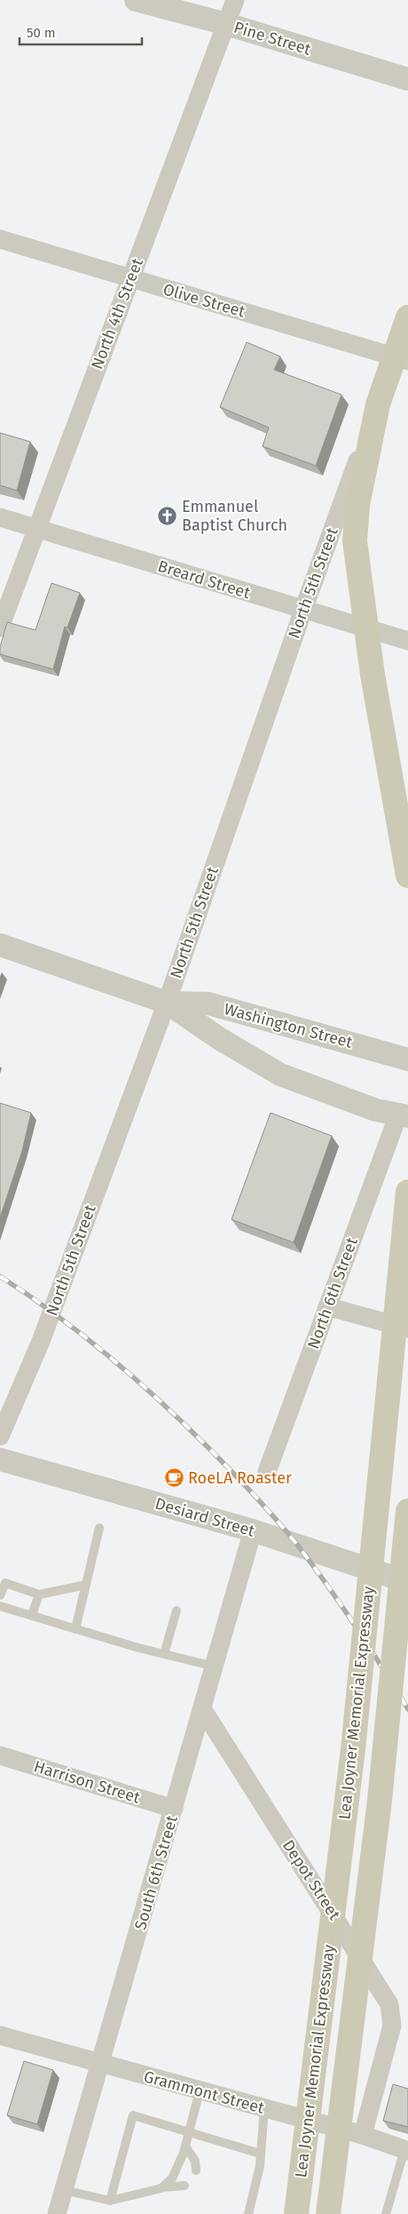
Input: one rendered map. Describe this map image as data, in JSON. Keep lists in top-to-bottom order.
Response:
{
  "streets": {
    "main road": ["North 5th Street", "Lea Joyner Memorial Expressway"],
    "street": [
      "Pine Street",
      "Olive Street",
      "North 4th Street",
      "Breard Street",
      "Washington Street",
      "North 6th Street",
      "Desiard Street",
      "Harrison Street",
      "South 6th Street",
      "Depot Street",
      "Grammont Street"
    ]
  },
  "crossings": [
    ["Pine Street", "North 4th Street"],
    ["Olive Street", "North 4th Street"],
    ["Olive Street", "North 5th Street"],
    ["North 4th Street", "Breard Street"],
    ["Breard Street", "North 5th Street"],
    ["North 5th Street", "Washington Street"],
    ["Washington Street", "North 6th Street"],
    ["Desiard Street", "South 6th Street"],
    ["Harrison Street", "South 6th Street"],
    ["South 6th Street", "Depot Street"],
    ["South 6th Street", "Grammont Street"],
    ["Depot Street", "Grammont Street"]
  ],
  "places": {
    "church": ["Emmanuel Baptist Church"],
    "cafe": ["RoeLA Roaster"]
  },
  "scale_bar": "50 m"
}
